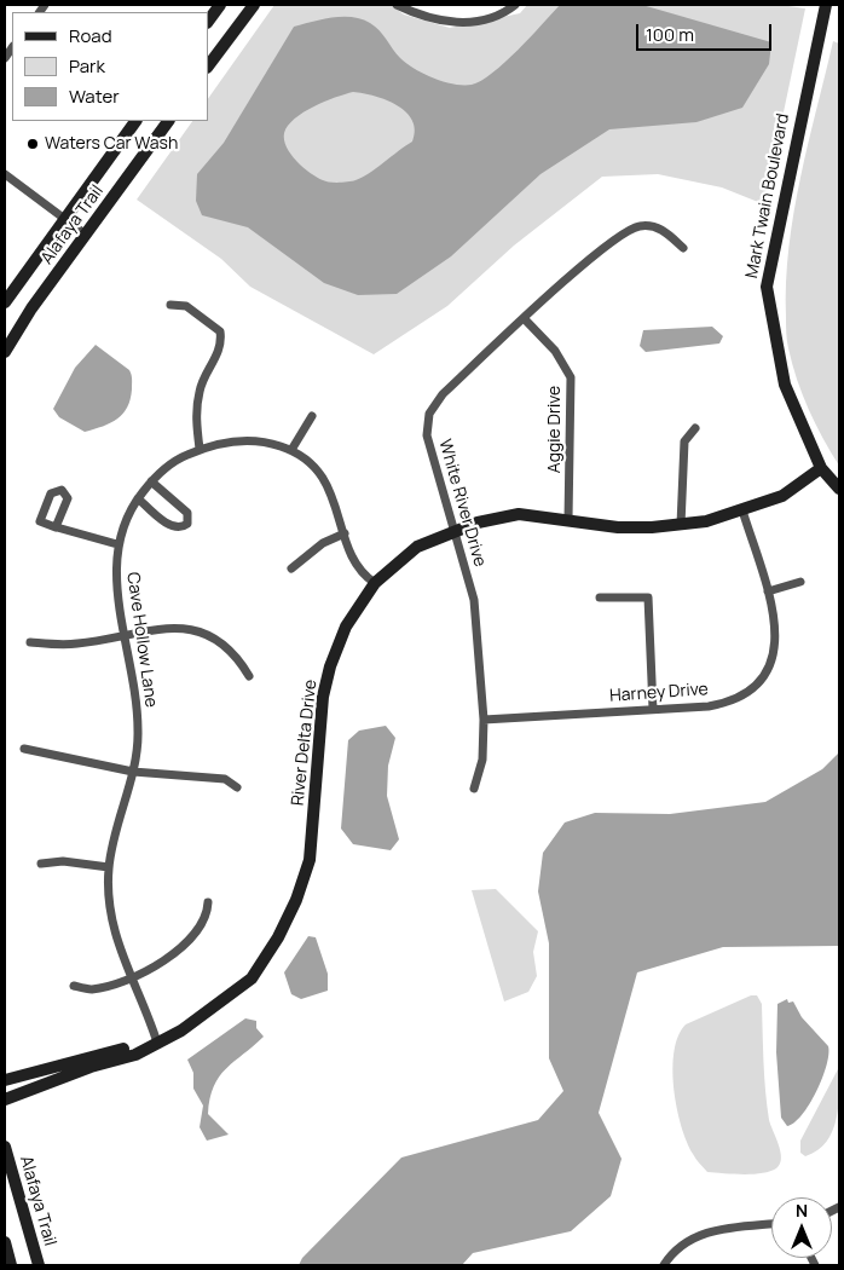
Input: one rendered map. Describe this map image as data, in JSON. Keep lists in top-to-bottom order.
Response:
{
  "streets": {
    "street": [
      "Mark Twain Boulevard",
      "Alafaya Trail",
      "Aggie Drive",
      "White River Drive",
      "Cave Hollow Lane",
      "Harney Drive",
      "River Delta Drive"
    ]
  },
  "crossings": [
    ["Mark Twain Boulevard", "River Delta Drive"],
    ["Aggie Drive", "White River Drive"],
    ["Aggie Drive", "River Delta Drive"],
    ["White River Drive", "Harney Drive"],
    ["White River Drive", "River Delta Drive"],
    ["Cave Hollow Lane", "River Delta Drive"],
    ["Harney Drive", "River Delta Drive"]
  ],
  "places": ["Waters Car Wash"],
  "legend": ["Road", "Park", "Water"],
  "scale_bar": "100 m",
  "north": "top"
}
